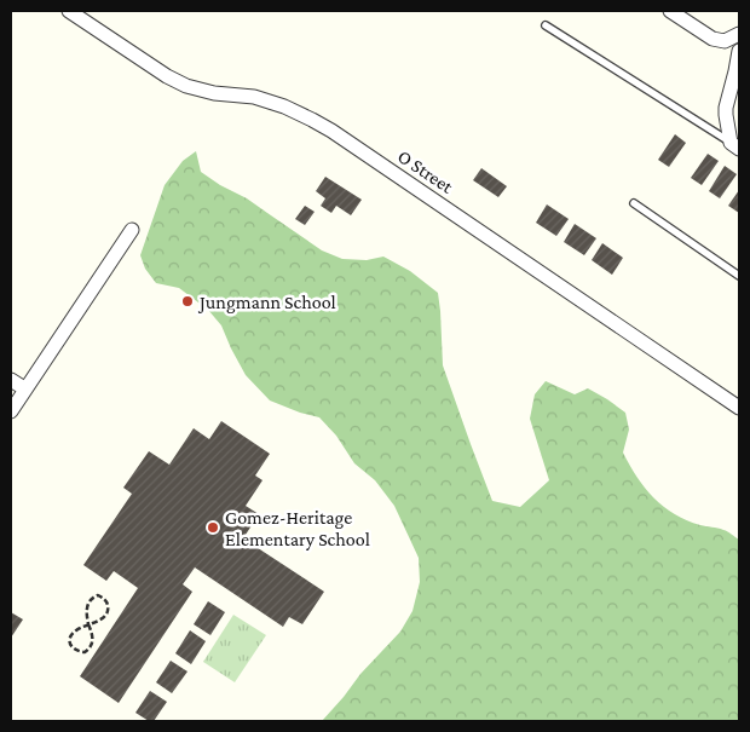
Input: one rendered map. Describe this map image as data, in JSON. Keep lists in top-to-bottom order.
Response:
{
  "streets": {
    "street": ["O Street"]
  },
  "places": ["Jungmann School", "Gomez-Heritage Elementary School"]
}
